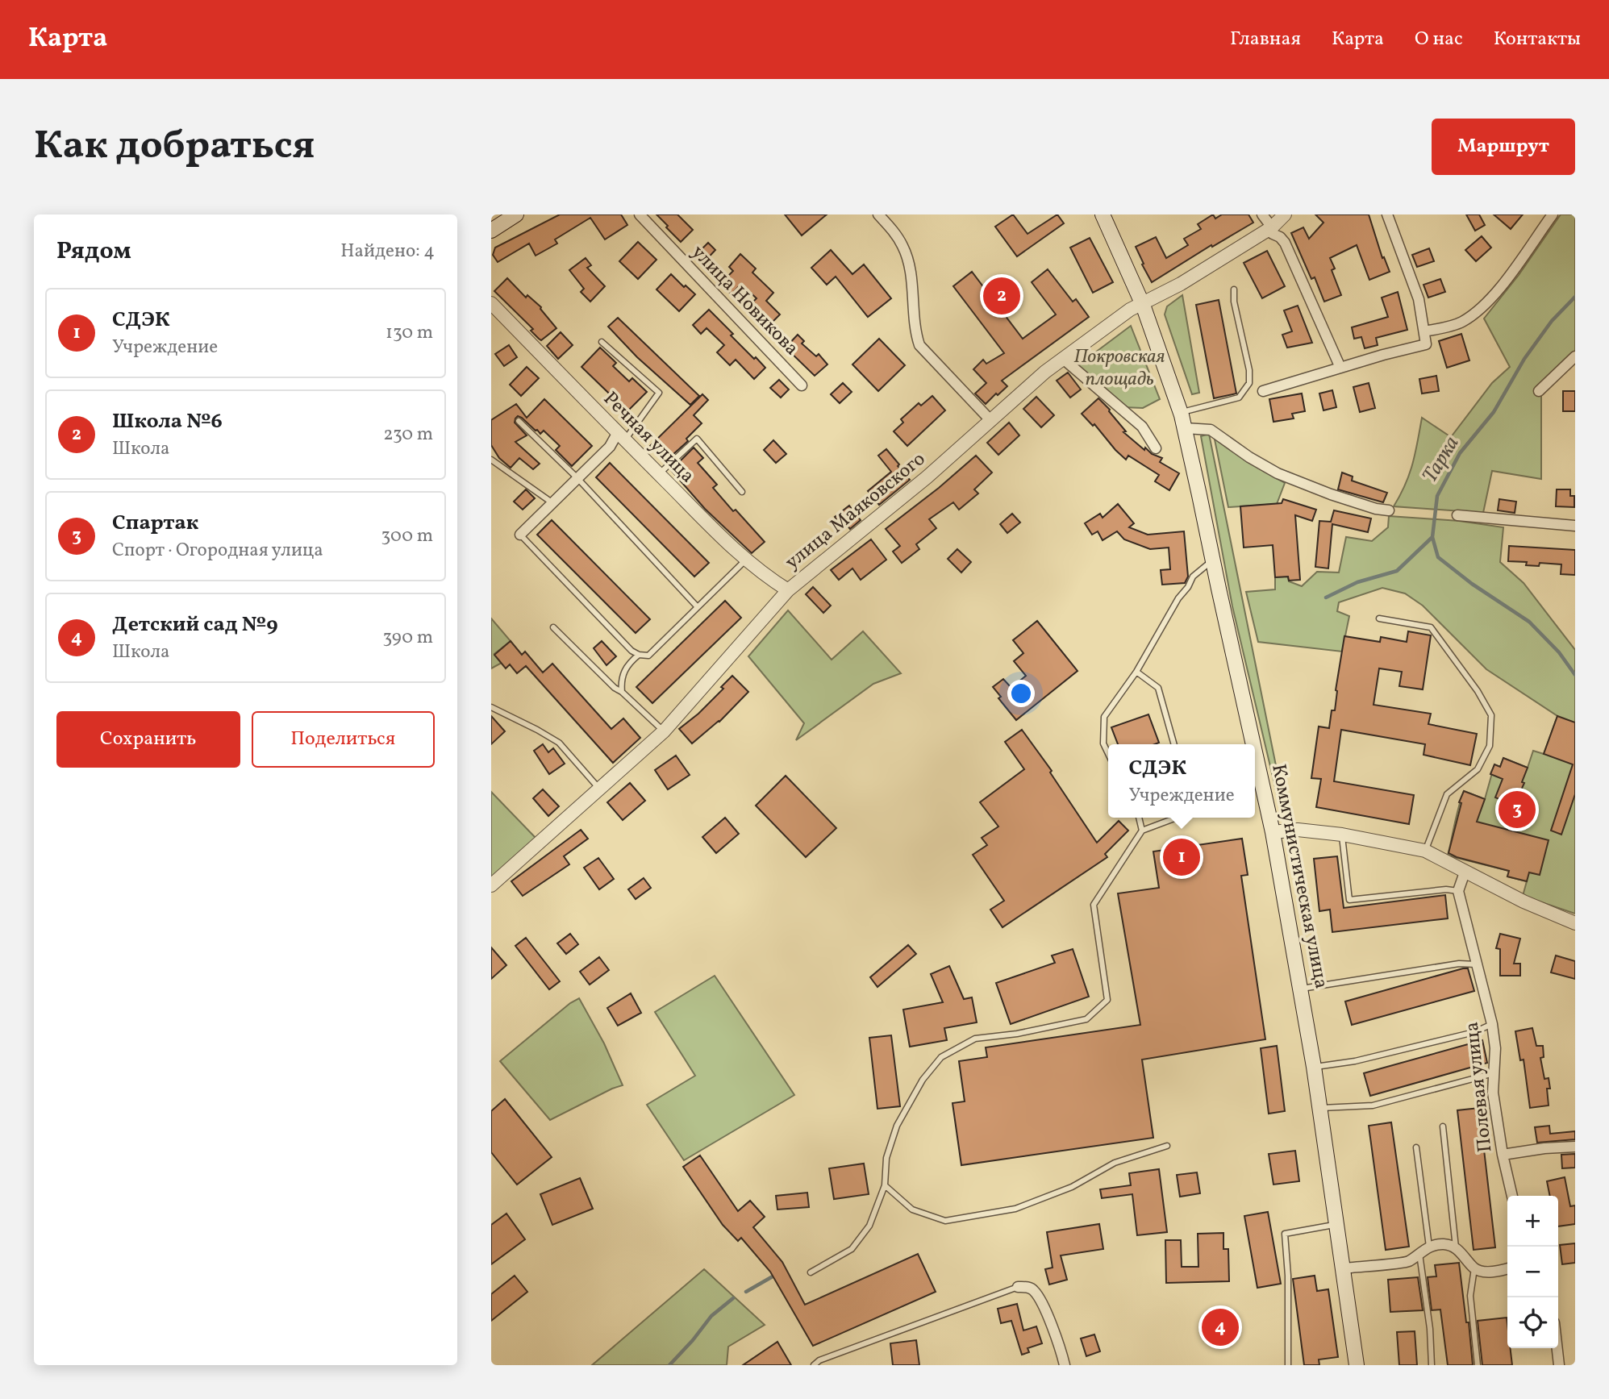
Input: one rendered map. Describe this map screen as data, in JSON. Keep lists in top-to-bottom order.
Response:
{
  "streets": {
    "main road": ["Коммунистическая улица"],
    "street": [
      "улица Новикова",
      "Речная улица",
      "улица Маяковского",
      "Полевая улица"
    ]
  },
  "crossings": [
    ["Речная улица", "улица Маяковского"],
    ["улица Маяковского", "Коммунистическая улица"]
  ],
  "water": ["Тарка"],
  "parks": ["Покровская площадь"],
  "page": {
    "header": "Карта",
    "nav": [
      "Главная",
      "Карта",
      "О нас",
      "Контакты"
    ],
    "buttons": [
      "Маршрут",
      ["Сохранить", "Поделиться"]
    ],
    "title": "Как добраться",
    "heading": ["Рядом", "Найдено: 4"],
    "pins": [
      "2",
      "3",
      "1",
      "4"
    ],
    "list": [
      {
        "mark": "1",
        "name": "СДЭК",
        "note": "Учреждение",
        "value": "130 m"
      },
      {
        "mark": "2",
        "name": "Школа №6",
        "note": "Школа",
        "value": "230 m"
      },
      {
        "mark": "3",
        "name": "Спартак",
        "note": "Спорт · Огородная улица",
        "value": "300 m"
      },
      {
        "mark": "4",
        "name": "Детский сад №9",
        "note": "Школа",
        "value": "390 m"
      }
    ],
    "popup": ["СДЭК", "Учреждение"],
    "map_buttons": ["+", "−"]
  }
}
